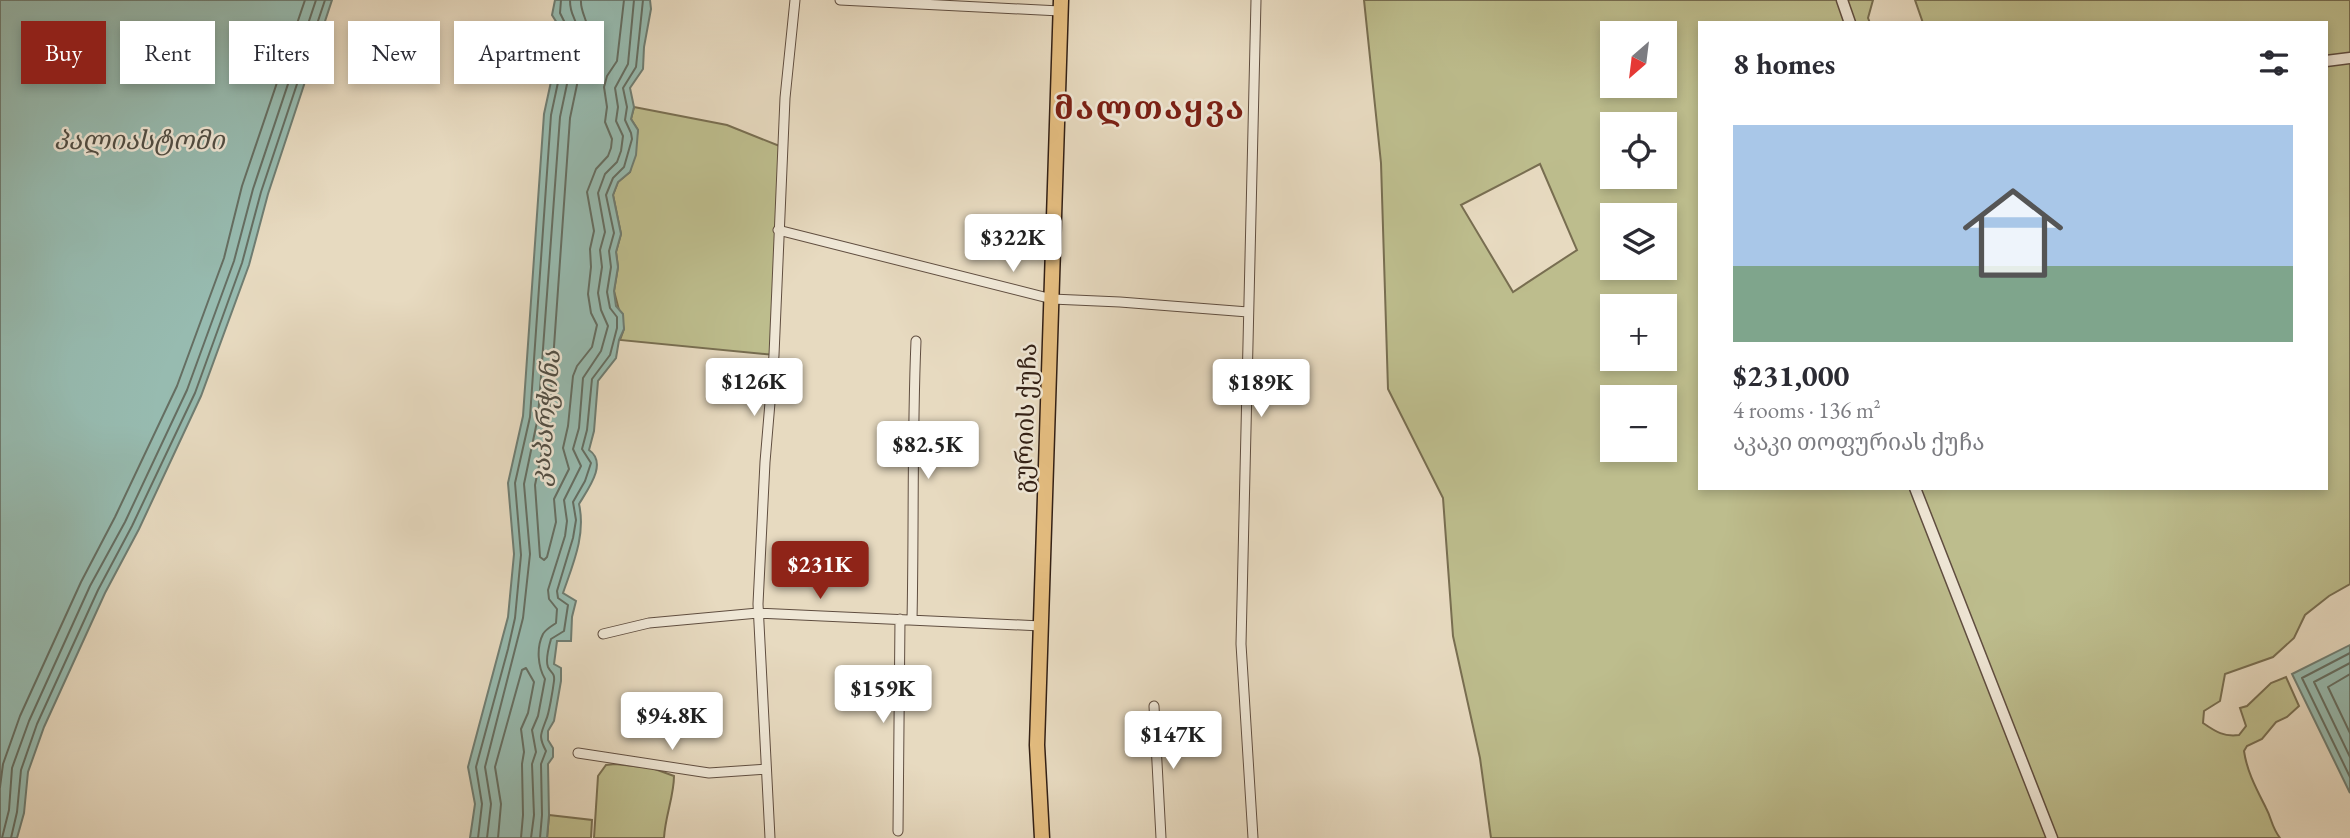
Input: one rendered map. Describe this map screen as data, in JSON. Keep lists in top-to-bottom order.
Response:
{
  "streets": {
    "highway": ["გურიის ქუჩა"]
  },
  "districts": ["მალთაყვა"],
  "water": ["პალიასტომი", "კაპარჭინა"],
  "north": "bottom left",
  "page": {
    "map_buttons": ["+", "−"],
    "chip": [
      "Buy",
      "Rent",
      "Filters",
      "New",
      "Apartment"
    ],
    "heading": "8 homes",
    "list": [
      {
        "name": "$231,000",
        "note": "4 rooms · 136 m² · აკაკი თოფურიას ქუჩა"
      }
    ],
    "price": [
      "$322K",
      "$126K",
      "$189K",
      "$82.5K",
      "$231K",
      "$159K",
      "$94.8K",
      "$147K"
    ]
  }
}
